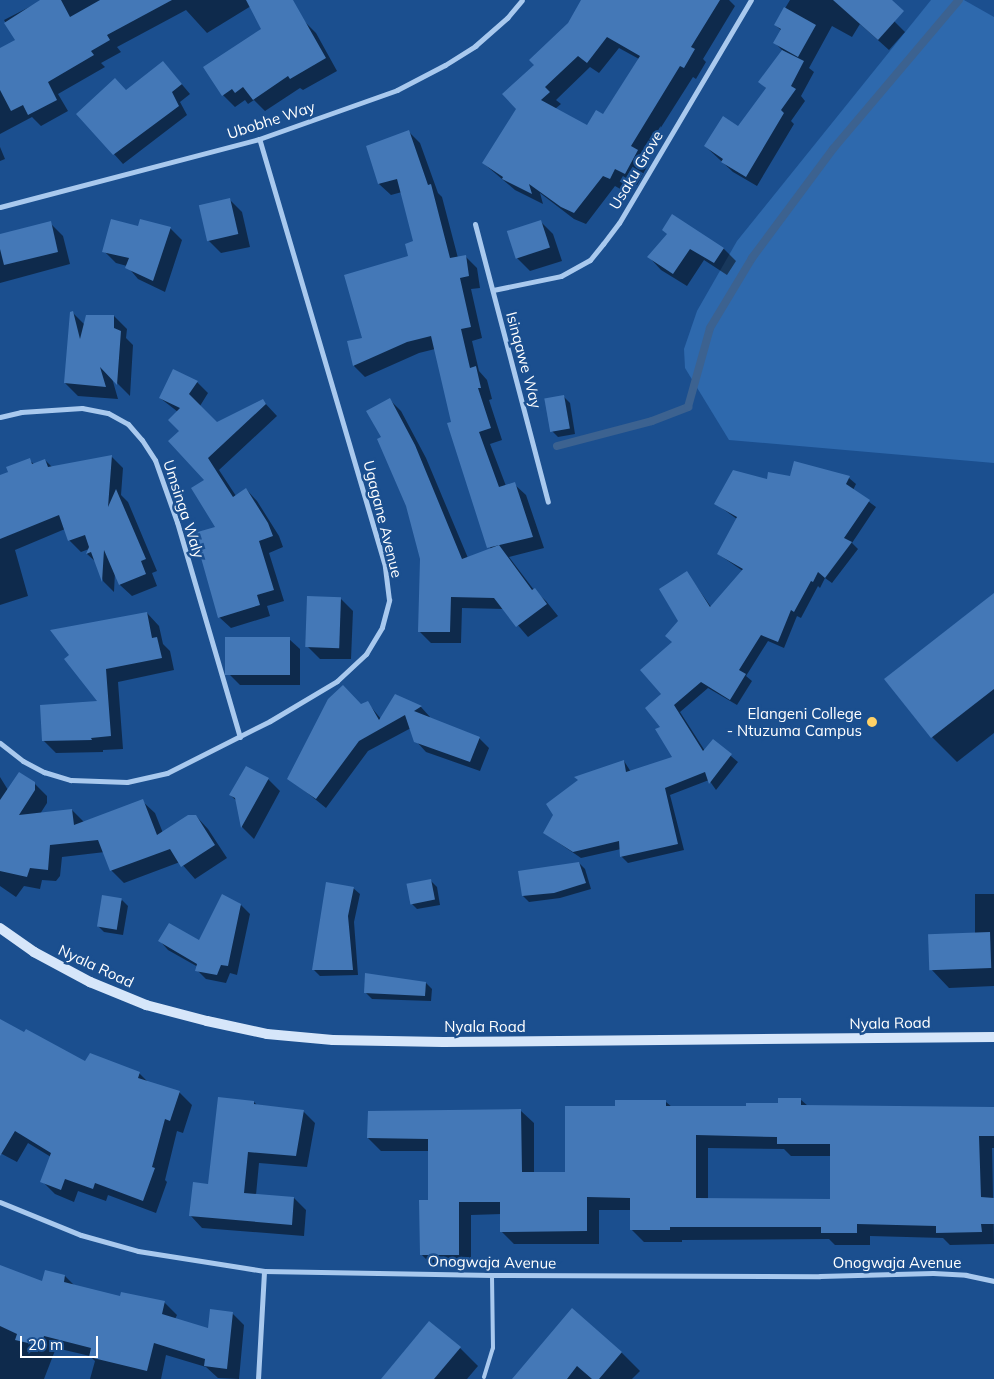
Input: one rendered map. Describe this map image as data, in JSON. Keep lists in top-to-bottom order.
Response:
{
  "streets": {
    "street": [
      "Ubobhe Way",
      "Usaku Grove",
      "Isinqawe Way",
      "Umsinga Waly",
      "Ugagane Avenue",
      "Nyala Road",
      "Onogwaja Avenue"
    ]
  },
  "crossings": [
    ["Ubobhe Way", "Ugagane Avenue"],
    ["Usaku Grove", "Isinqawe Way"],
    ["Umsinga Waly", "Ugagane Avenue"]
  ],
  "places": ["Elangeni College - Ntuzuma Campus"],
  "scale_bar": "20 m"
}
